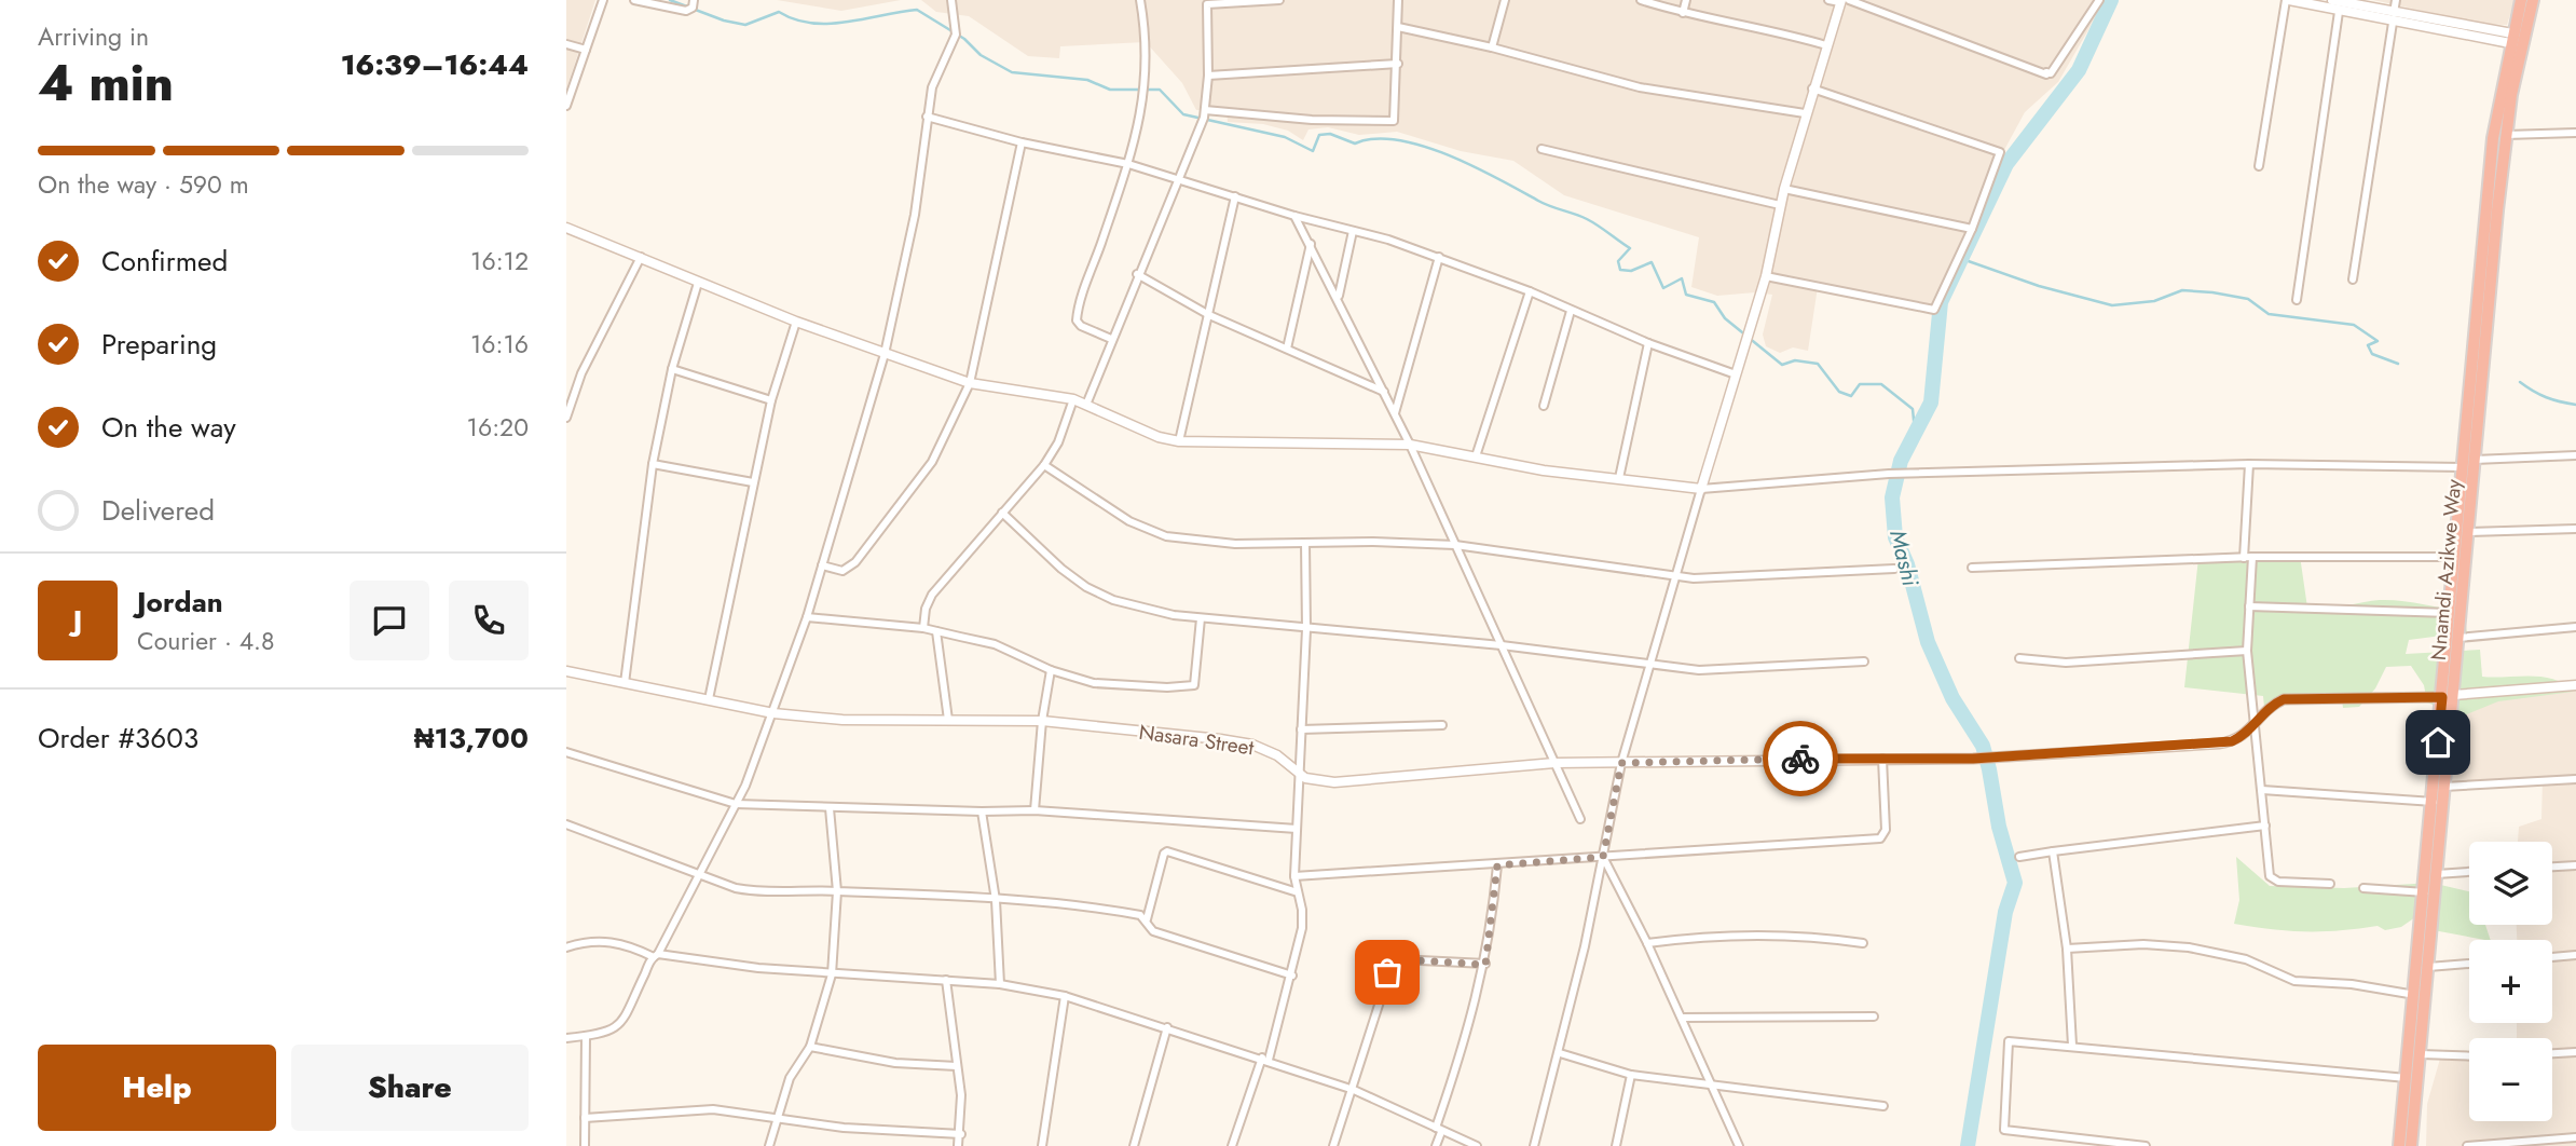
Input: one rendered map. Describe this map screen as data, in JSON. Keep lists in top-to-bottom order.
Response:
{
  "streets": {
    "highway": ["Nnamdi Azikwe Way"],
    "street": ["Nasara Street"]
  },
  "crossings": [
    ["Nnamdi Azikwe Way", "Nasara Street"]
  ],
  "water": ["Mashi"],
  "page": {
    "heading": ["4 min", "Arriving in", "16:39–16:44"],
    "panel": [
      "Jordan",
      "Courier · 4.8",
      "Order #3603",
      "₦13,700"
    ],
    "bar": "On the way · 590 m",
    "list": [
      ["Confirmed", "16:12"],
      ["Preparing", "16:16"],
      ["On the way", "16:20"],
      "Delivered"
    ],
    "round": "J",
    "map_buttons": ["+", "−"],
    "buttons": ["Help", "Share"]
  }
}
